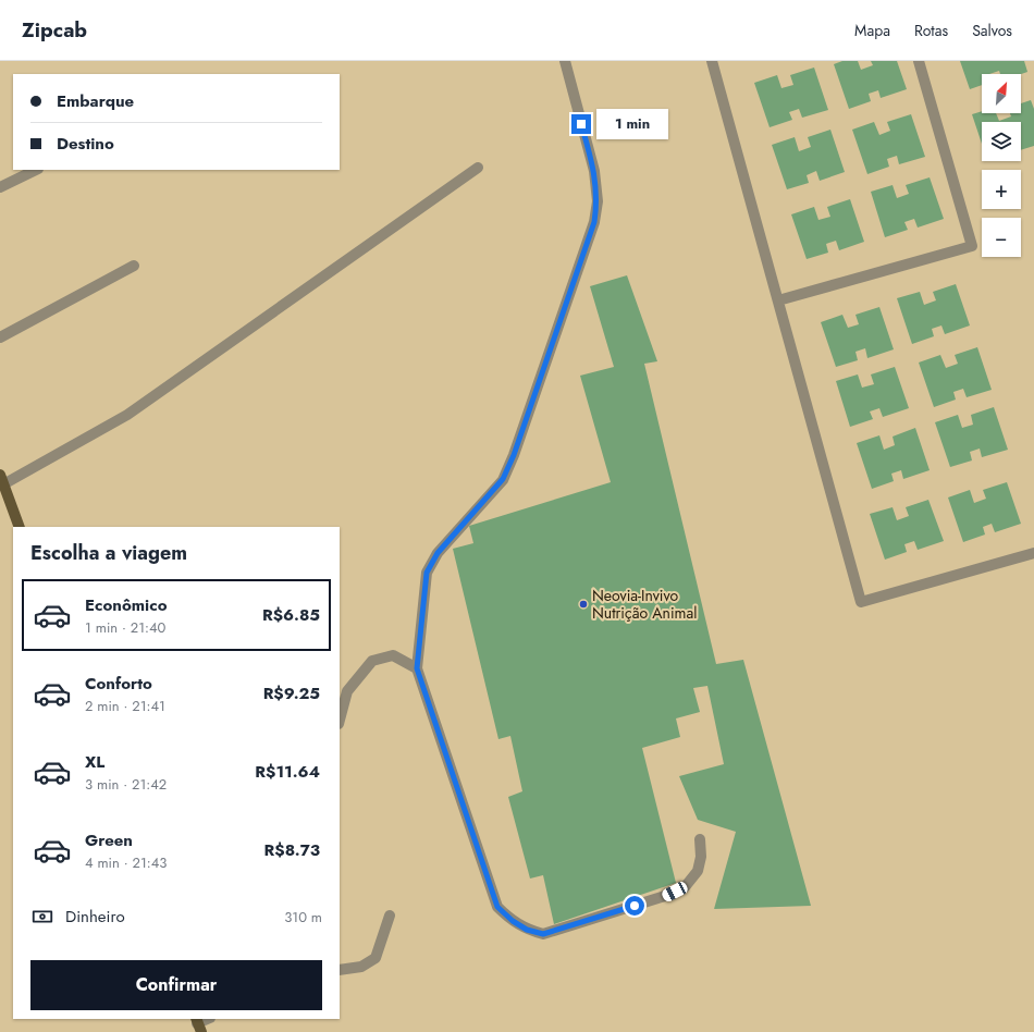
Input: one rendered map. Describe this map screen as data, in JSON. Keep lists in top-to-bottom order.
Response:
{
  "places": ["Neovia-Invivo Nutrição Animal"],
  "north": "top right",
  "page": {
    "header": "Zipcab",
    "nav": ["Mapa", "Rotas", "Salvos"],
    "map_buttons": ["+", "−"],
    "banner": ["Embarque", "Destino"],
    "bubble": "1 min",
    "heading": "Escolha a viagem",
    "list": [
      {
        "name": "Econômico",
        "note": "1 min · 21:40",
        "value": "R$6.85"
      },
      {
        "name": "Conforto",
        "note": "2 min · 21:41",
        "value": "R$9.25"
      },
      {
        "name": "XL",
        "note": "3 min · 21:42",
        "value": "R$11.64"
      },
      {
        "name": "Green",
        "note": "4 min · 21:43",
        "value": "R$8.73"
      }
    ],
    "pay": ["Dinheiro", "310 m"],
    "buttons": "Confirmar"
  }
}
